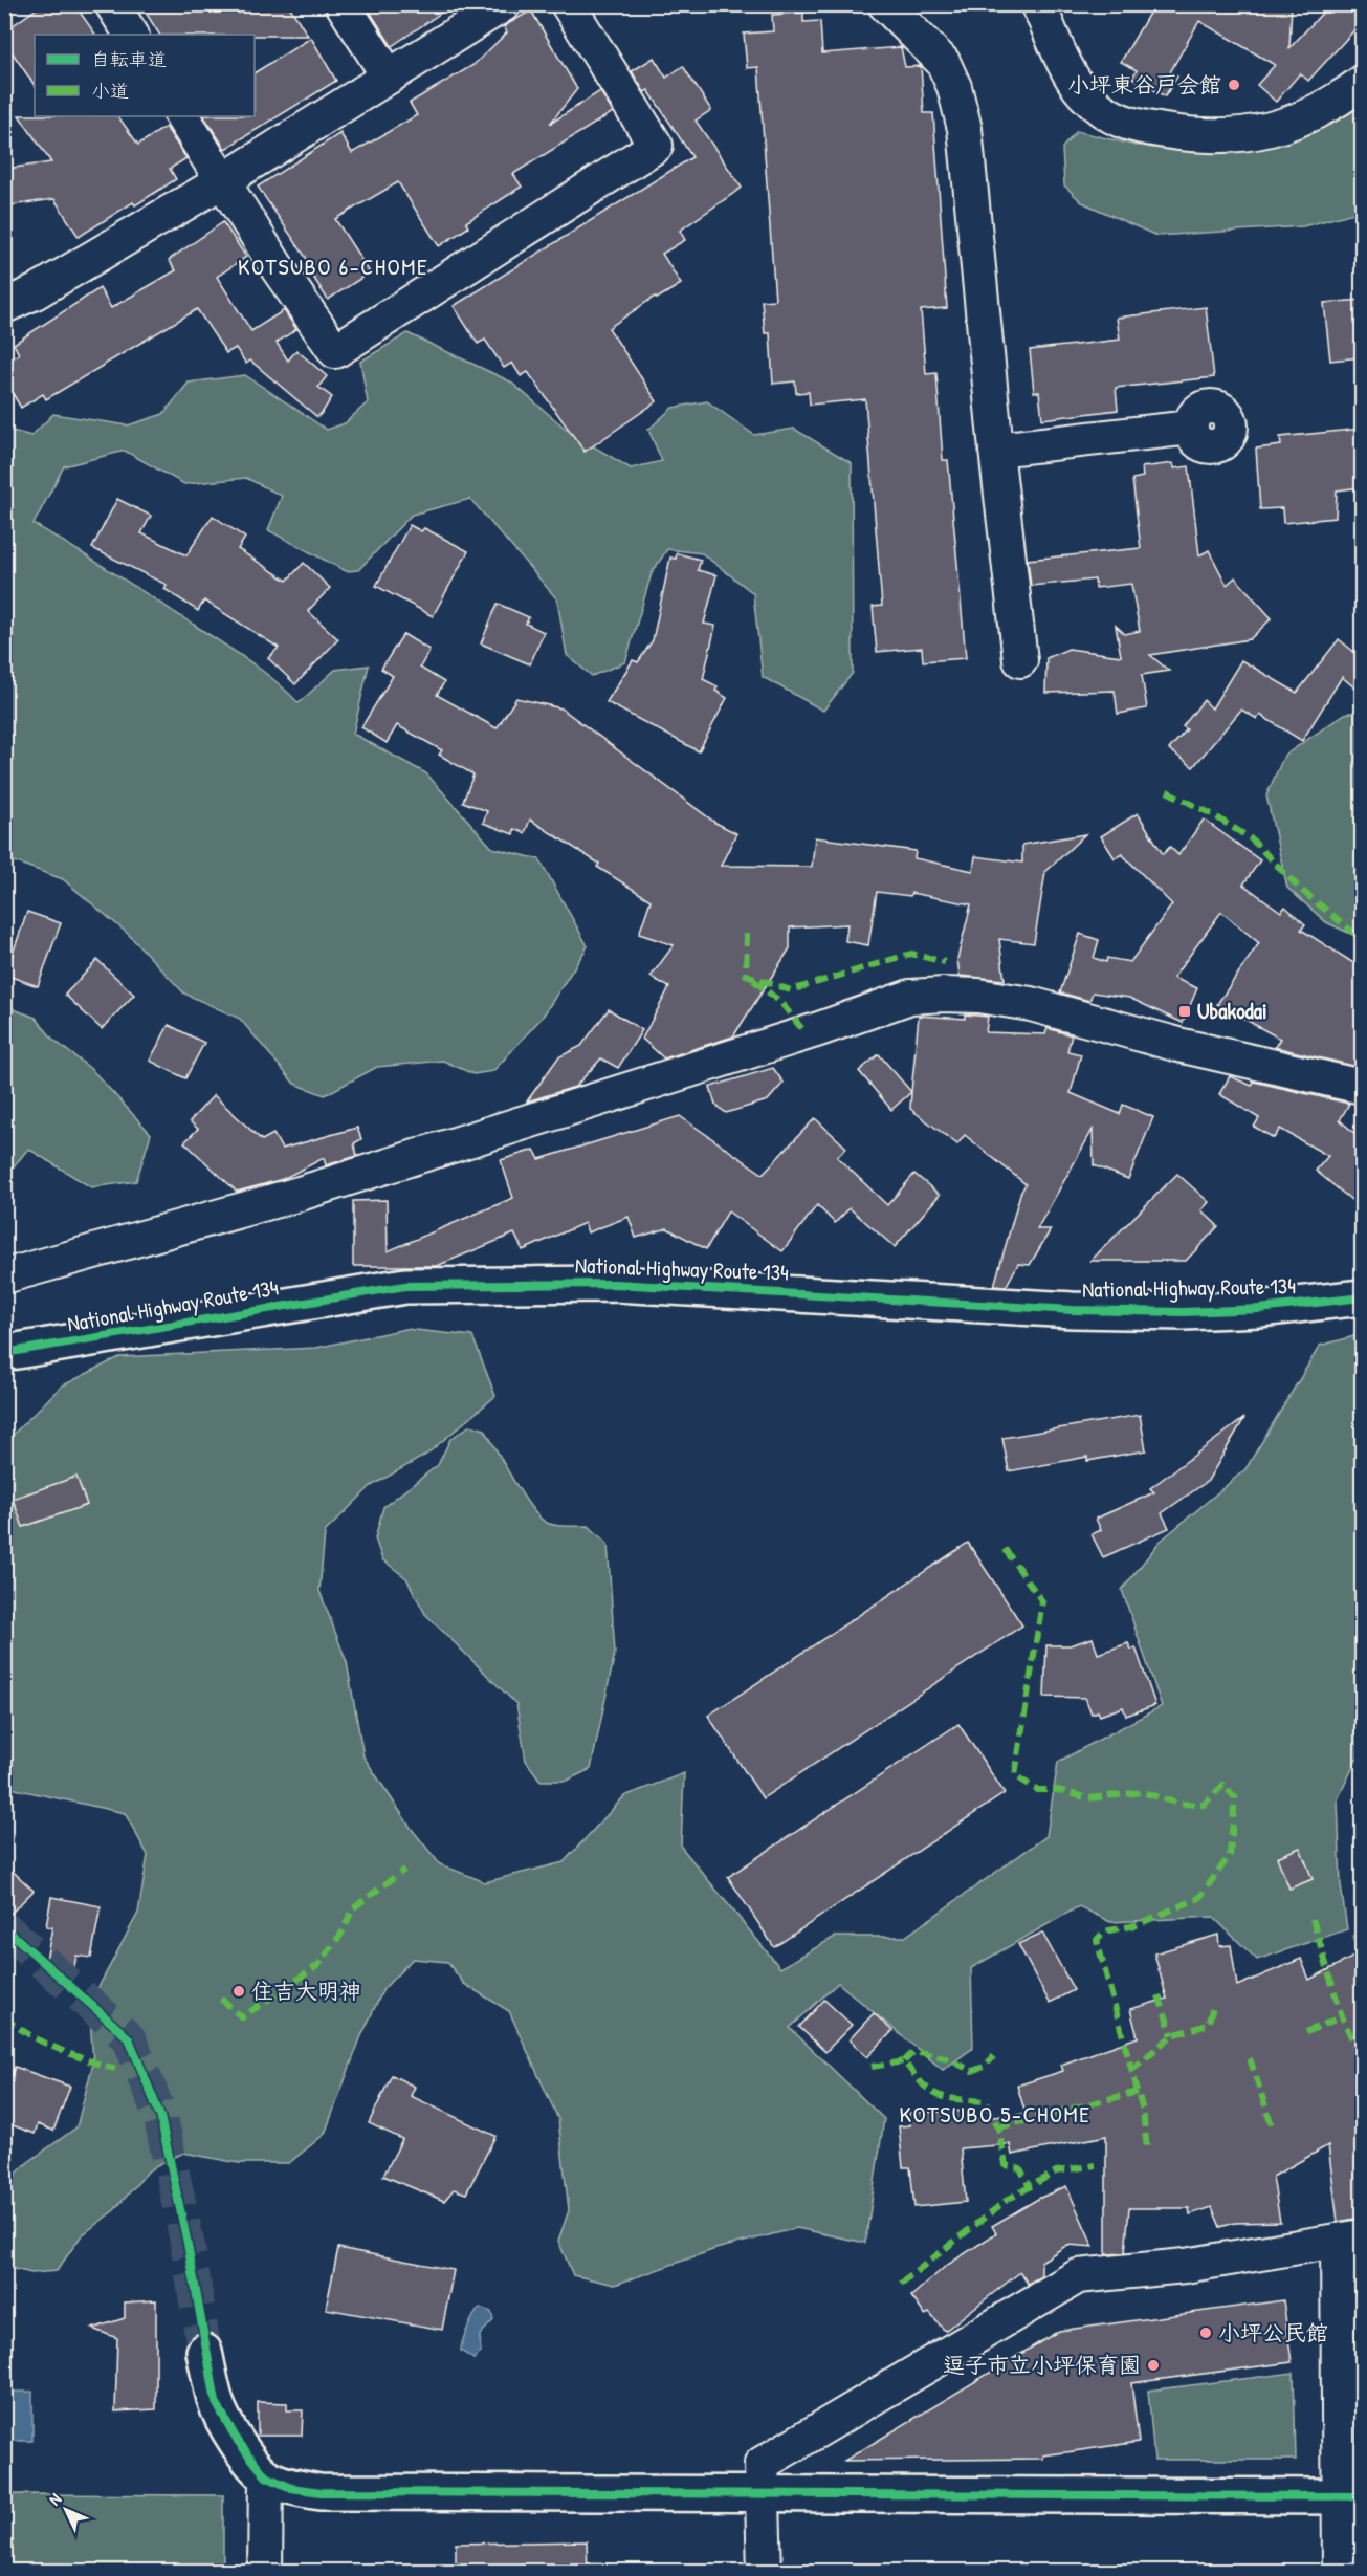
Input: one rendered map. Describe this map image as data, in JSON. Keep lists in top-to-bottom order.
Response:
{
  "streets": {
    "main road": ["National Highway Route 134"]
  },
  "districts": ["KOTSUBO 6-CHOME", "KOTSUBO 5-CHOME"],
  "places": {
    "other": [
      "小坪東谷戸会館",
      "住吉大明神",
      "小坪公民館",
      "逗子市立小坪保育園"
    ],
    "transit": ["Ubakodai"]
  },
  "legend": ["自転車道", "小道"],
  "north": "top left"
}
